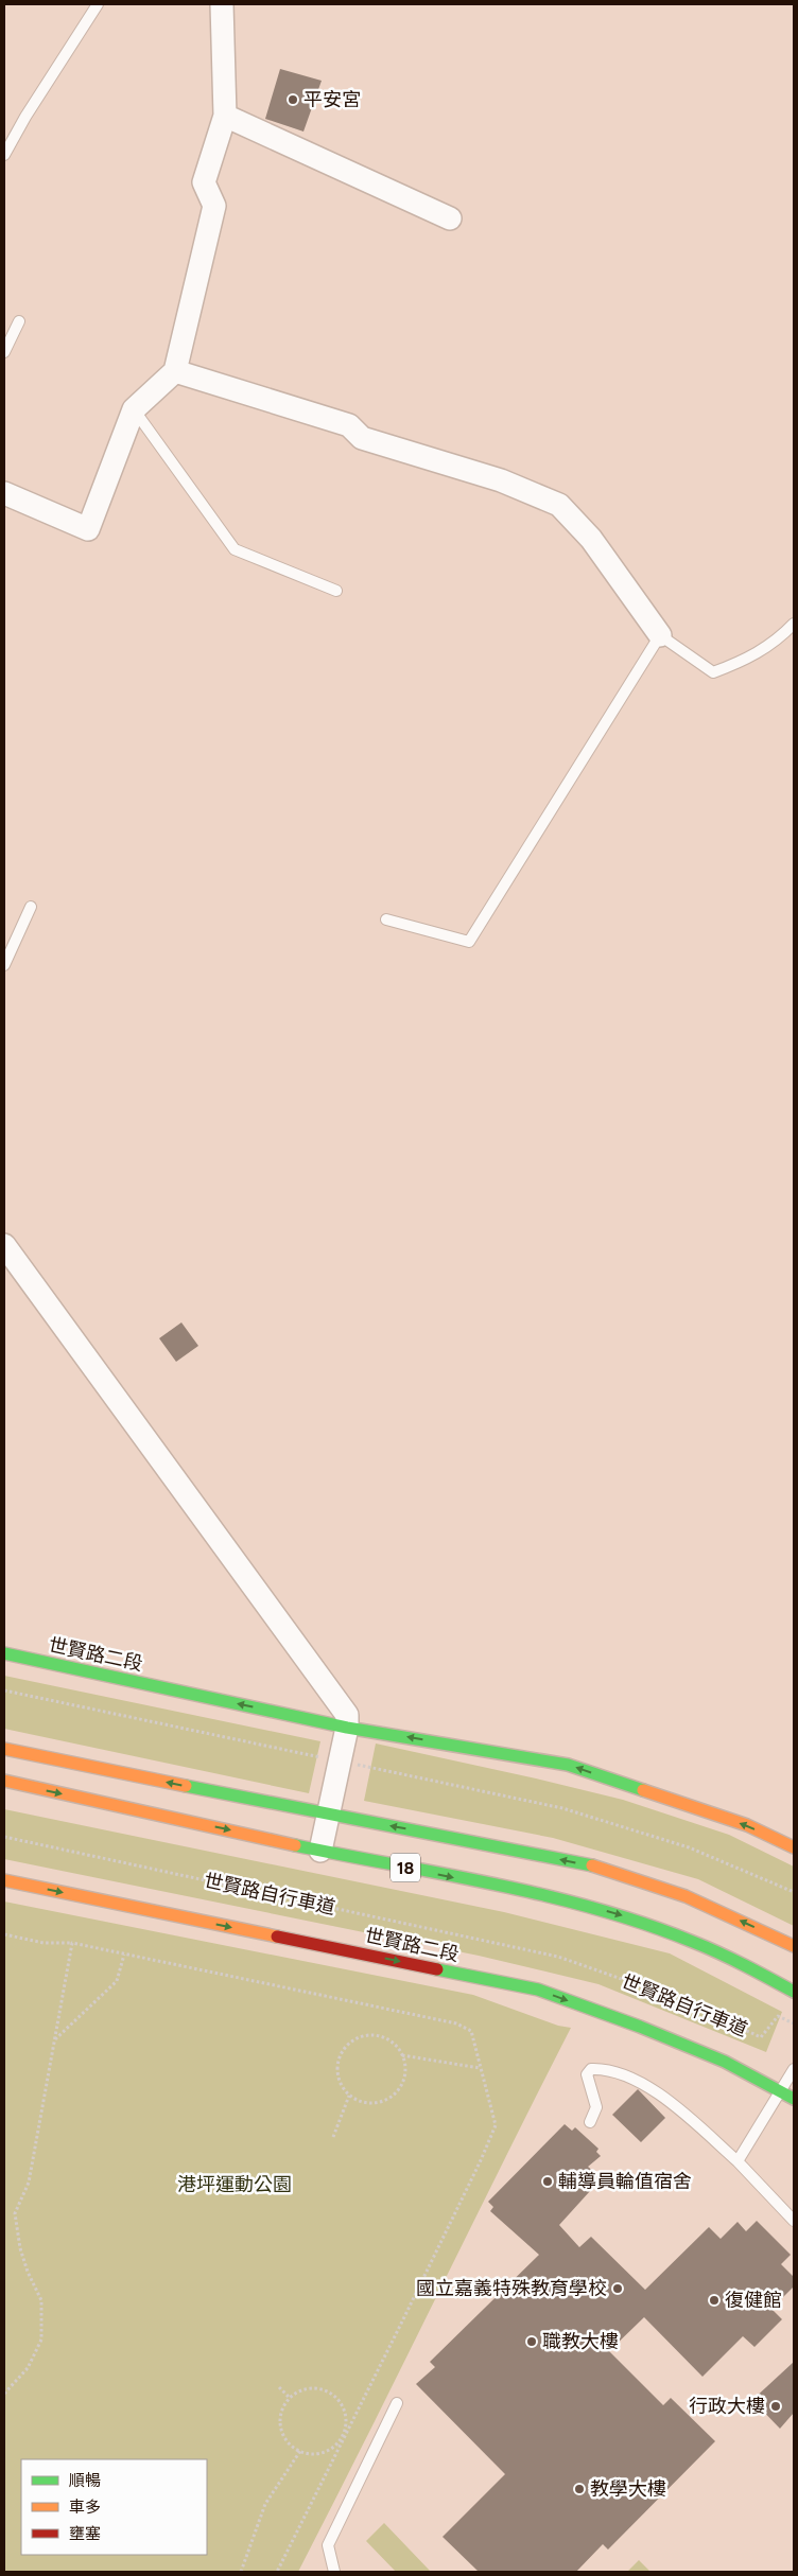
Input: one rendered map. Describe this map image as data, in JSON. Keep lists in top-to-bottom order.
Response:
{
  "streets": {
    "street": ["世賢路二段", "18"],
    "path": ["世賢路自行車道"]
  },
  "parks": ["港坪運動公園"],
  "places": [
    "平安宮",
    "輔導員輪值宿舍",
    "國立嘉義特殊教育學校",
    "復健館",
    "職教大樓",
    "行政大樓",
    "教學大樓"
  ],
  "legend": ["順暢", "車多", "壅塞"]
}
